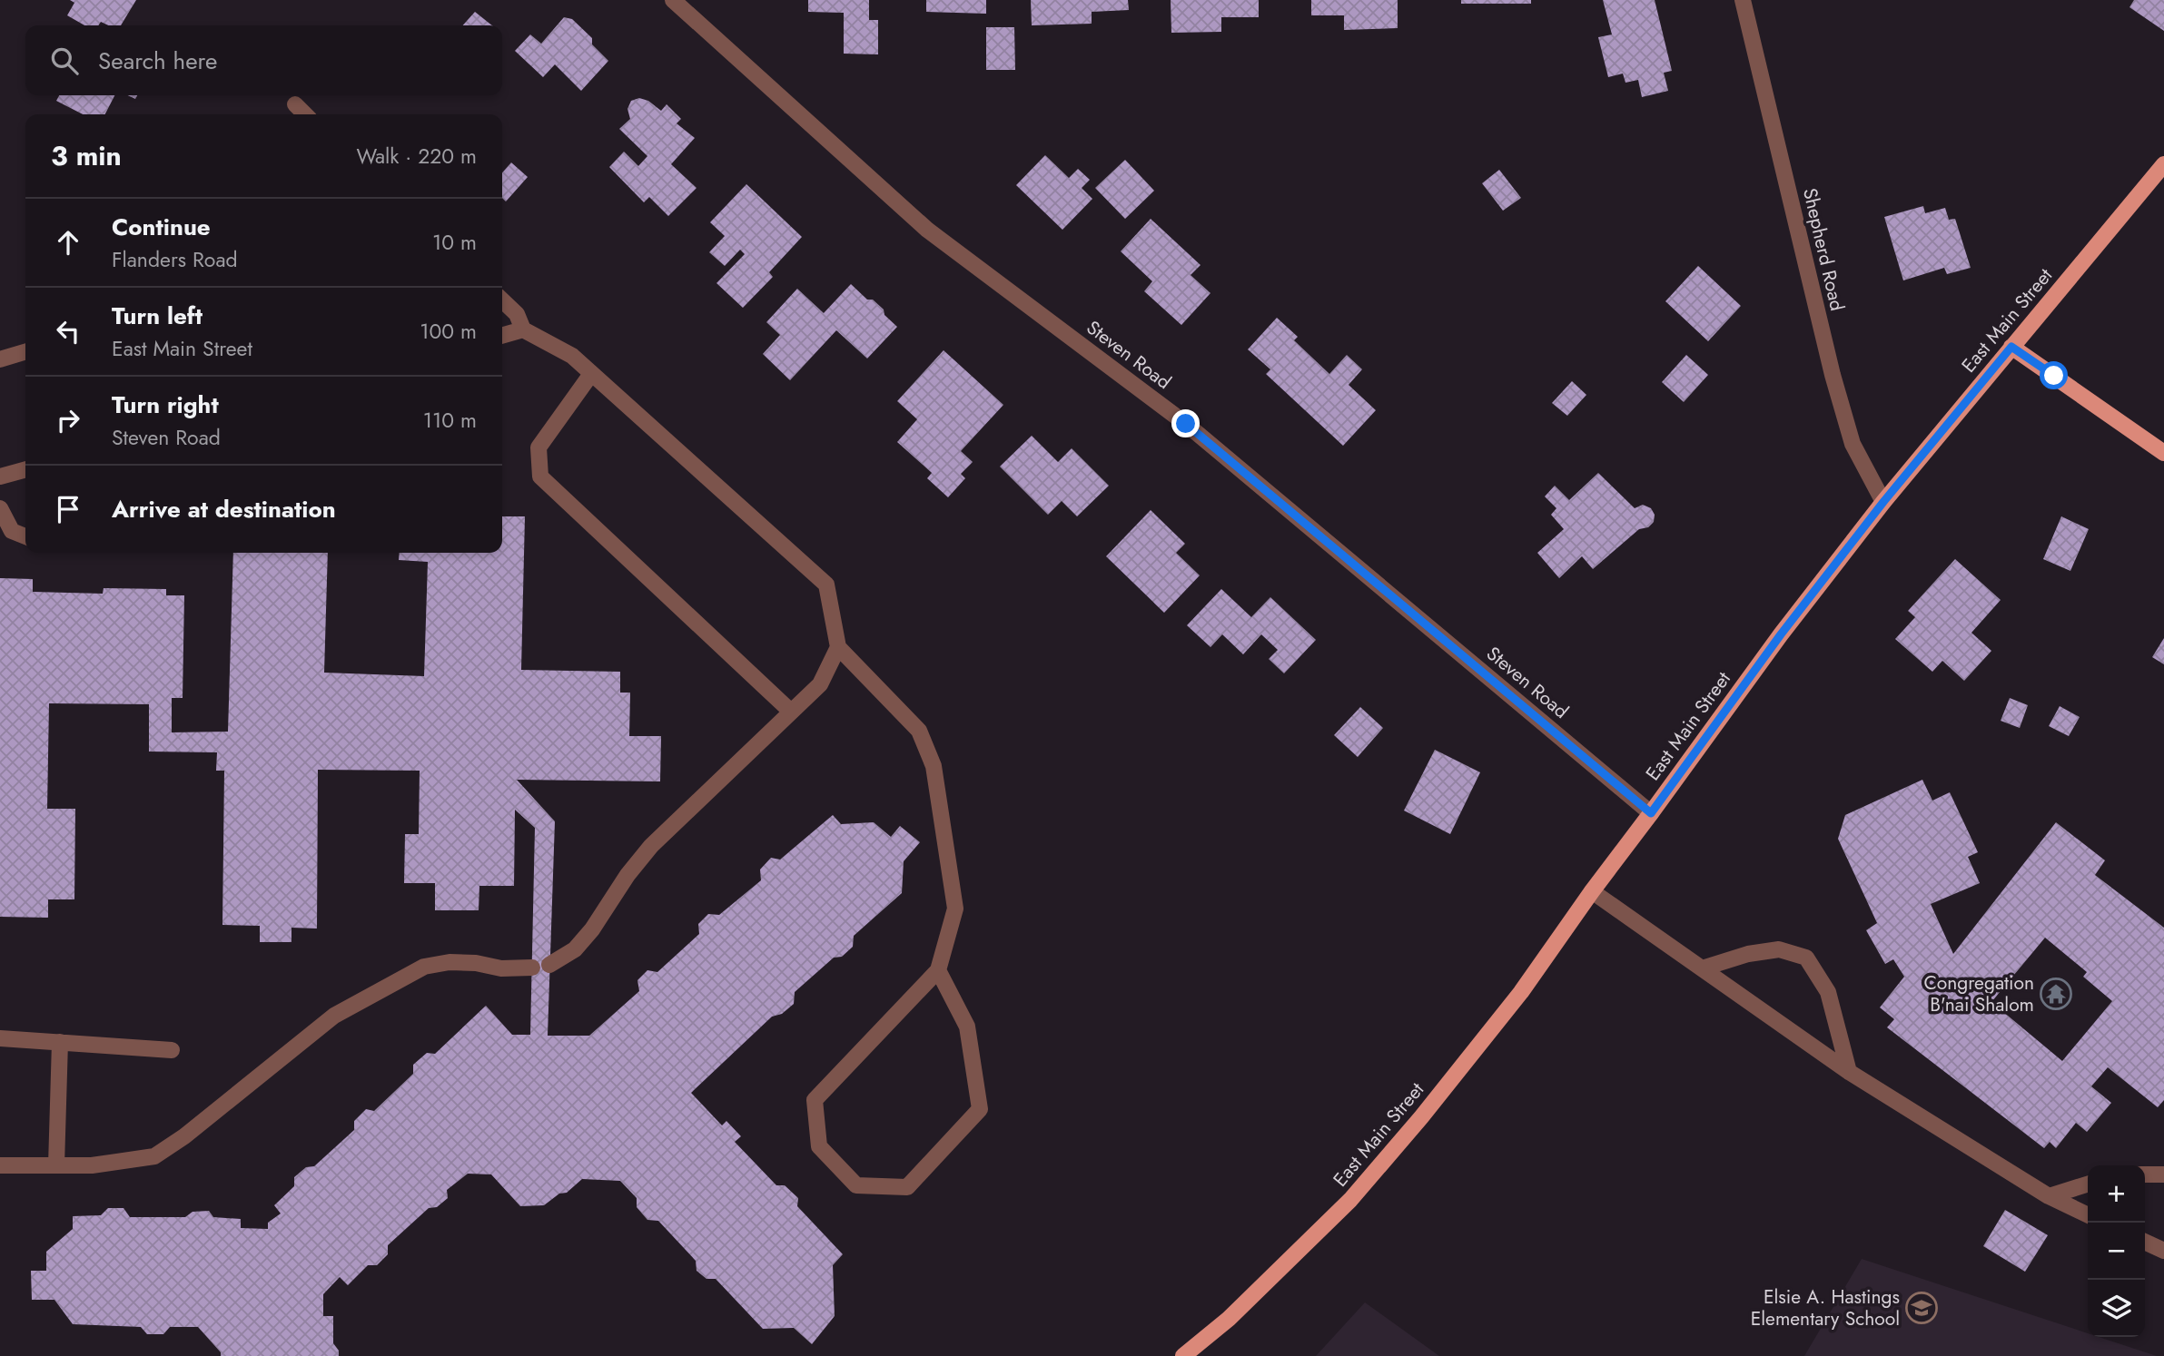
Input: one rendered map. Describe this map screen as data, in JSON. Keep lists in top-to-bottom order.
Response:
{
  "streets": {
    "main road": ["East Main Street"],
    "street": ["Shepherd Road", "Steven Road"]
  },
  "crossings": [
    ["Shepherd Road", "East Main Street"],
    ["East Main Street", "Steven Road"]
  ],
  "places": {
    "temple": ["Congregation B'nai Shalom"],
    "school or university": ["Elsie A. Hastings Elementary School"]
  },
  "page": {
    "search": "Search here",
    "heading": ["3 min", "Walk · 220 m"],
    "list": [
      ["Continue", "Flanders Road", "10 m"],
      ["Turn left", "East Main Street", "100 m"],
      ["Turn right", "Steven Road", "110 m"],
      "Arrive at destination"
    ],
    "map_buttons": ["+", "−"]
  }
}
